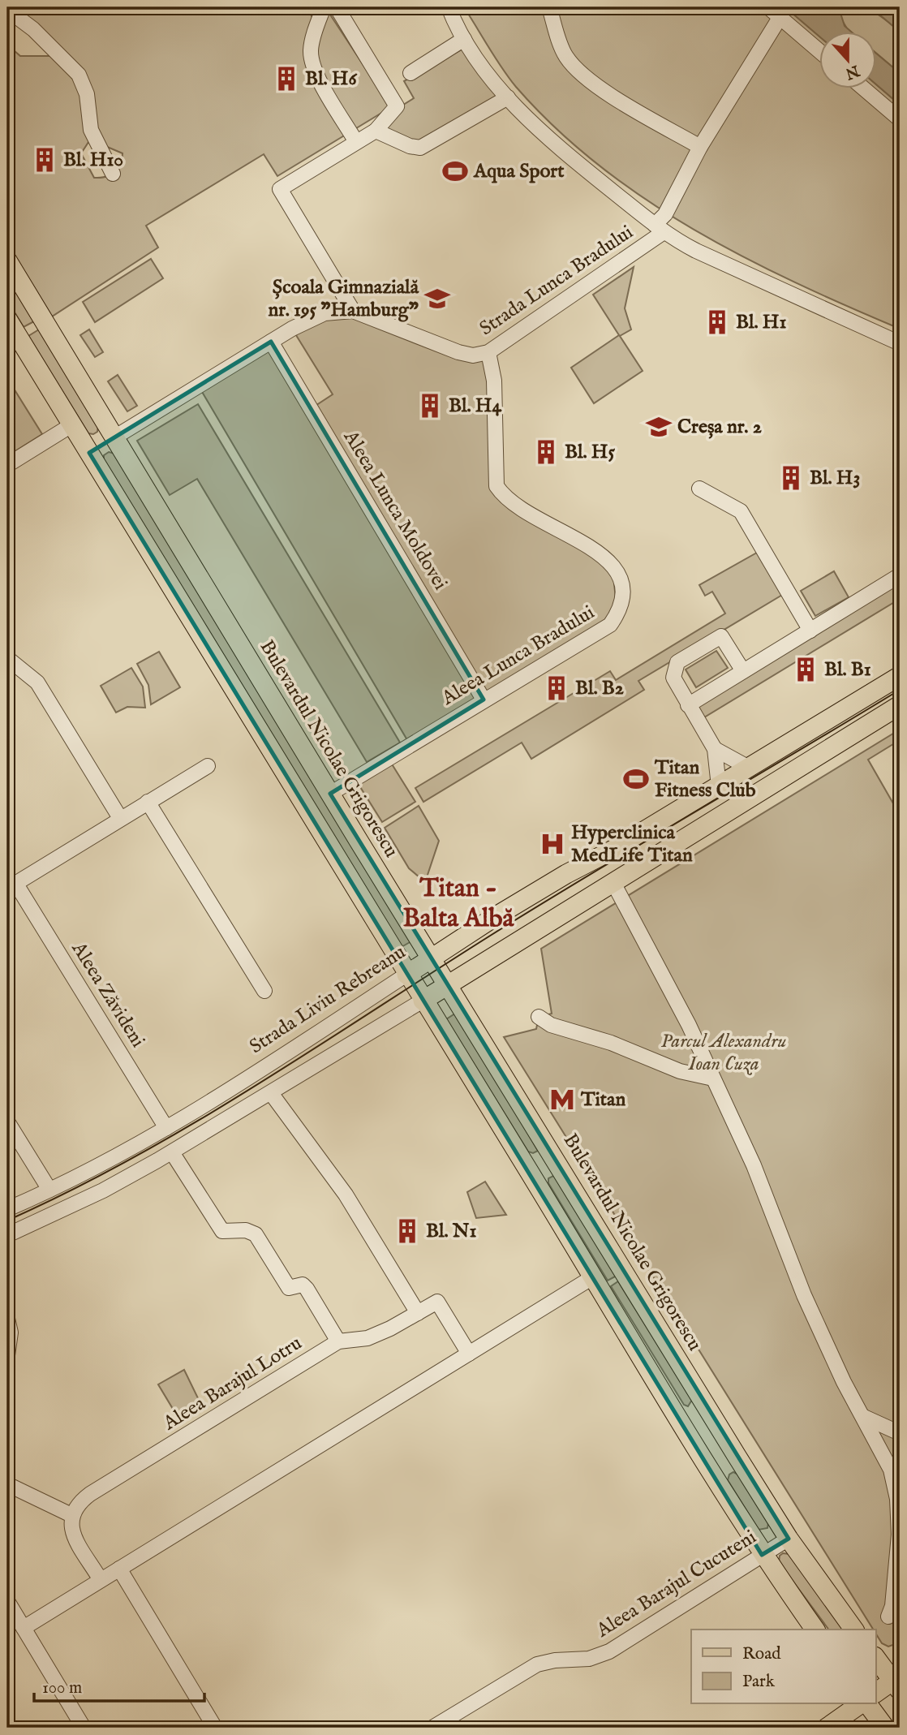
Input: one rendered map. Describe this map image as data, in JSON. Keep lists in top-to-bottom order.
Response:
{
  "streets": {
    "main road": ["Bulevardul Nicolae Grigorescu", "Strada Liviu Rebreanu"],
    "street": [
      "Strada Lunca Bradului",
      "Aleea Lunca Moldovei",
      "Aleea Lunca Bradului",
      "Aleea Zăvideni",
      "Aleea Barajul Lotru",
      "Aleea Barajul Cucuteni"
    ]
  },
  "crossings": [
    ["Strada Lunca Bradului", "Aleea Lunca Moldovei"],
    ["Strada Lunca Bradului", "Aleea Lunca Bradului"],
    ["Strada Lunca Bradului", "Bulevardul Nicolae Grigorescu"],
    ["Aleea Lunca Moldovei", "Aleea Lunca Bradului"],
    ["Aleea Lunca Bradului", "Bulevardul Nicolae Grigorescu"],
    ["Bulevardul Nicolae Grigorescu", "Strada Liviu Rebreanu"],
    ["Bulevardul Nicolae Grigorescu", "Aleea Barajul Cucuteni"],
    ["Aleea Zăvideni", "Strada Liviu Rebreanu"]
  ],
  "districts": ["Titan - Balta Albă"],
  "parks": ["Parcul Alexandru Ioan Cuza"],
  "places": {
    "building": [
      "Bl. H6",
      "Bl. H10",
      "Bl. H1",
      "Bl. H4",
      "Bl. H5",
      "Bl. H3",
      "Bl. B1",
      "Bl. B2",
      "Bl. N1"
    ],
    "sports": ["Aqua Sport", "Titan Fitness Club"],
    "school or university": ["Școala Gimnazială nr. 195 \"Hamburg\"", "Creșa nr. 2"],
    "hospital": ["Hyperclinica MedLife Titan"],
    "metro station": ["Titan"]
  },
  "legend": ["Road", "Park"],
  "scale_bar": "100 m",
  "north": "bottom"
}
